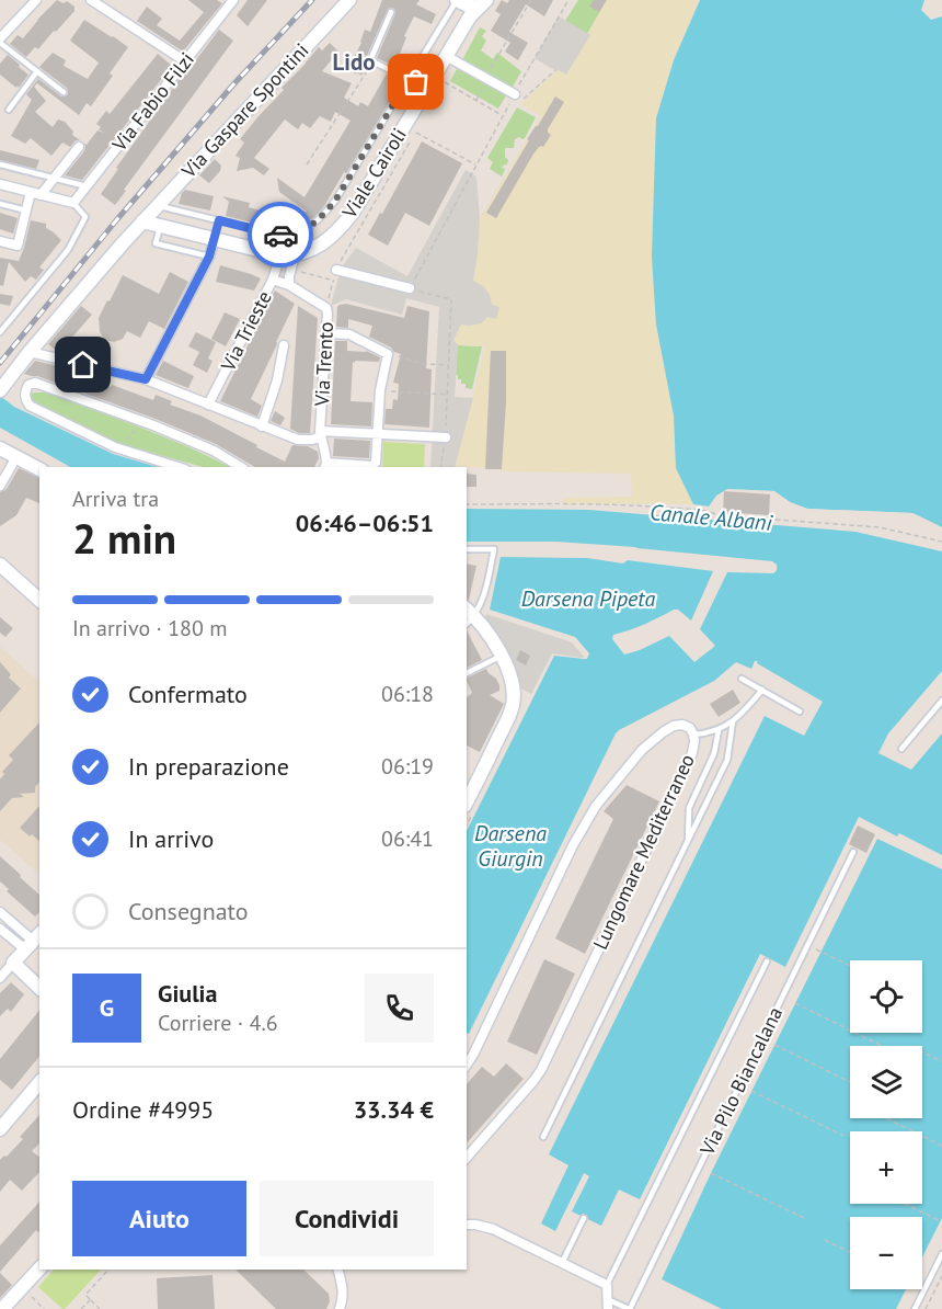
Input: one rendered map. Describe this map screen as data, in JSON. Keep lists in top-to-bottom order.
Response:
{
  "streets": {
    "street": [
      "Via Fabio Filzi",
      "Via Gaspare Spontini",
      "Viale Cairoli",
      "Via Trieste",
      "Via Trento",
      "Lungomare Mediterraneo",
      "Via Pilo Biancalana"
    ]
  },
  "crossings": [
    ["Via Gaspare Spontini", "Viale Cairoli"],
    ["Viale Cairoli", "Via Trieste"],
    ["Via Trieste", "Via Trento"]
  ],
  "districts": ["Lido"],
  "water": ["Canale Albani", "Darsena Pipeta", "Darsena Giurgin"],
  "page": {
    "heading": ["2 min", "Arriva tra", "06:46–06:51"],
    "panel": [
      "Giulia",
      "Corriere · 4.6",
      "Ordine #4995",
      "33.34 €"
    ],
    "bar": "In arrivo · 180 m",
    "list": [
      ["Confermato", "06:18"],
      ["In preparazione", "06:19"],
      ["In arrivo", "06:41"],
      "Consegnato"
    ],
    "map_buttons": ["+", "−"],
    "round": "G",
    "buttons": ["Aiuto", "Condividi"]
  }
}
